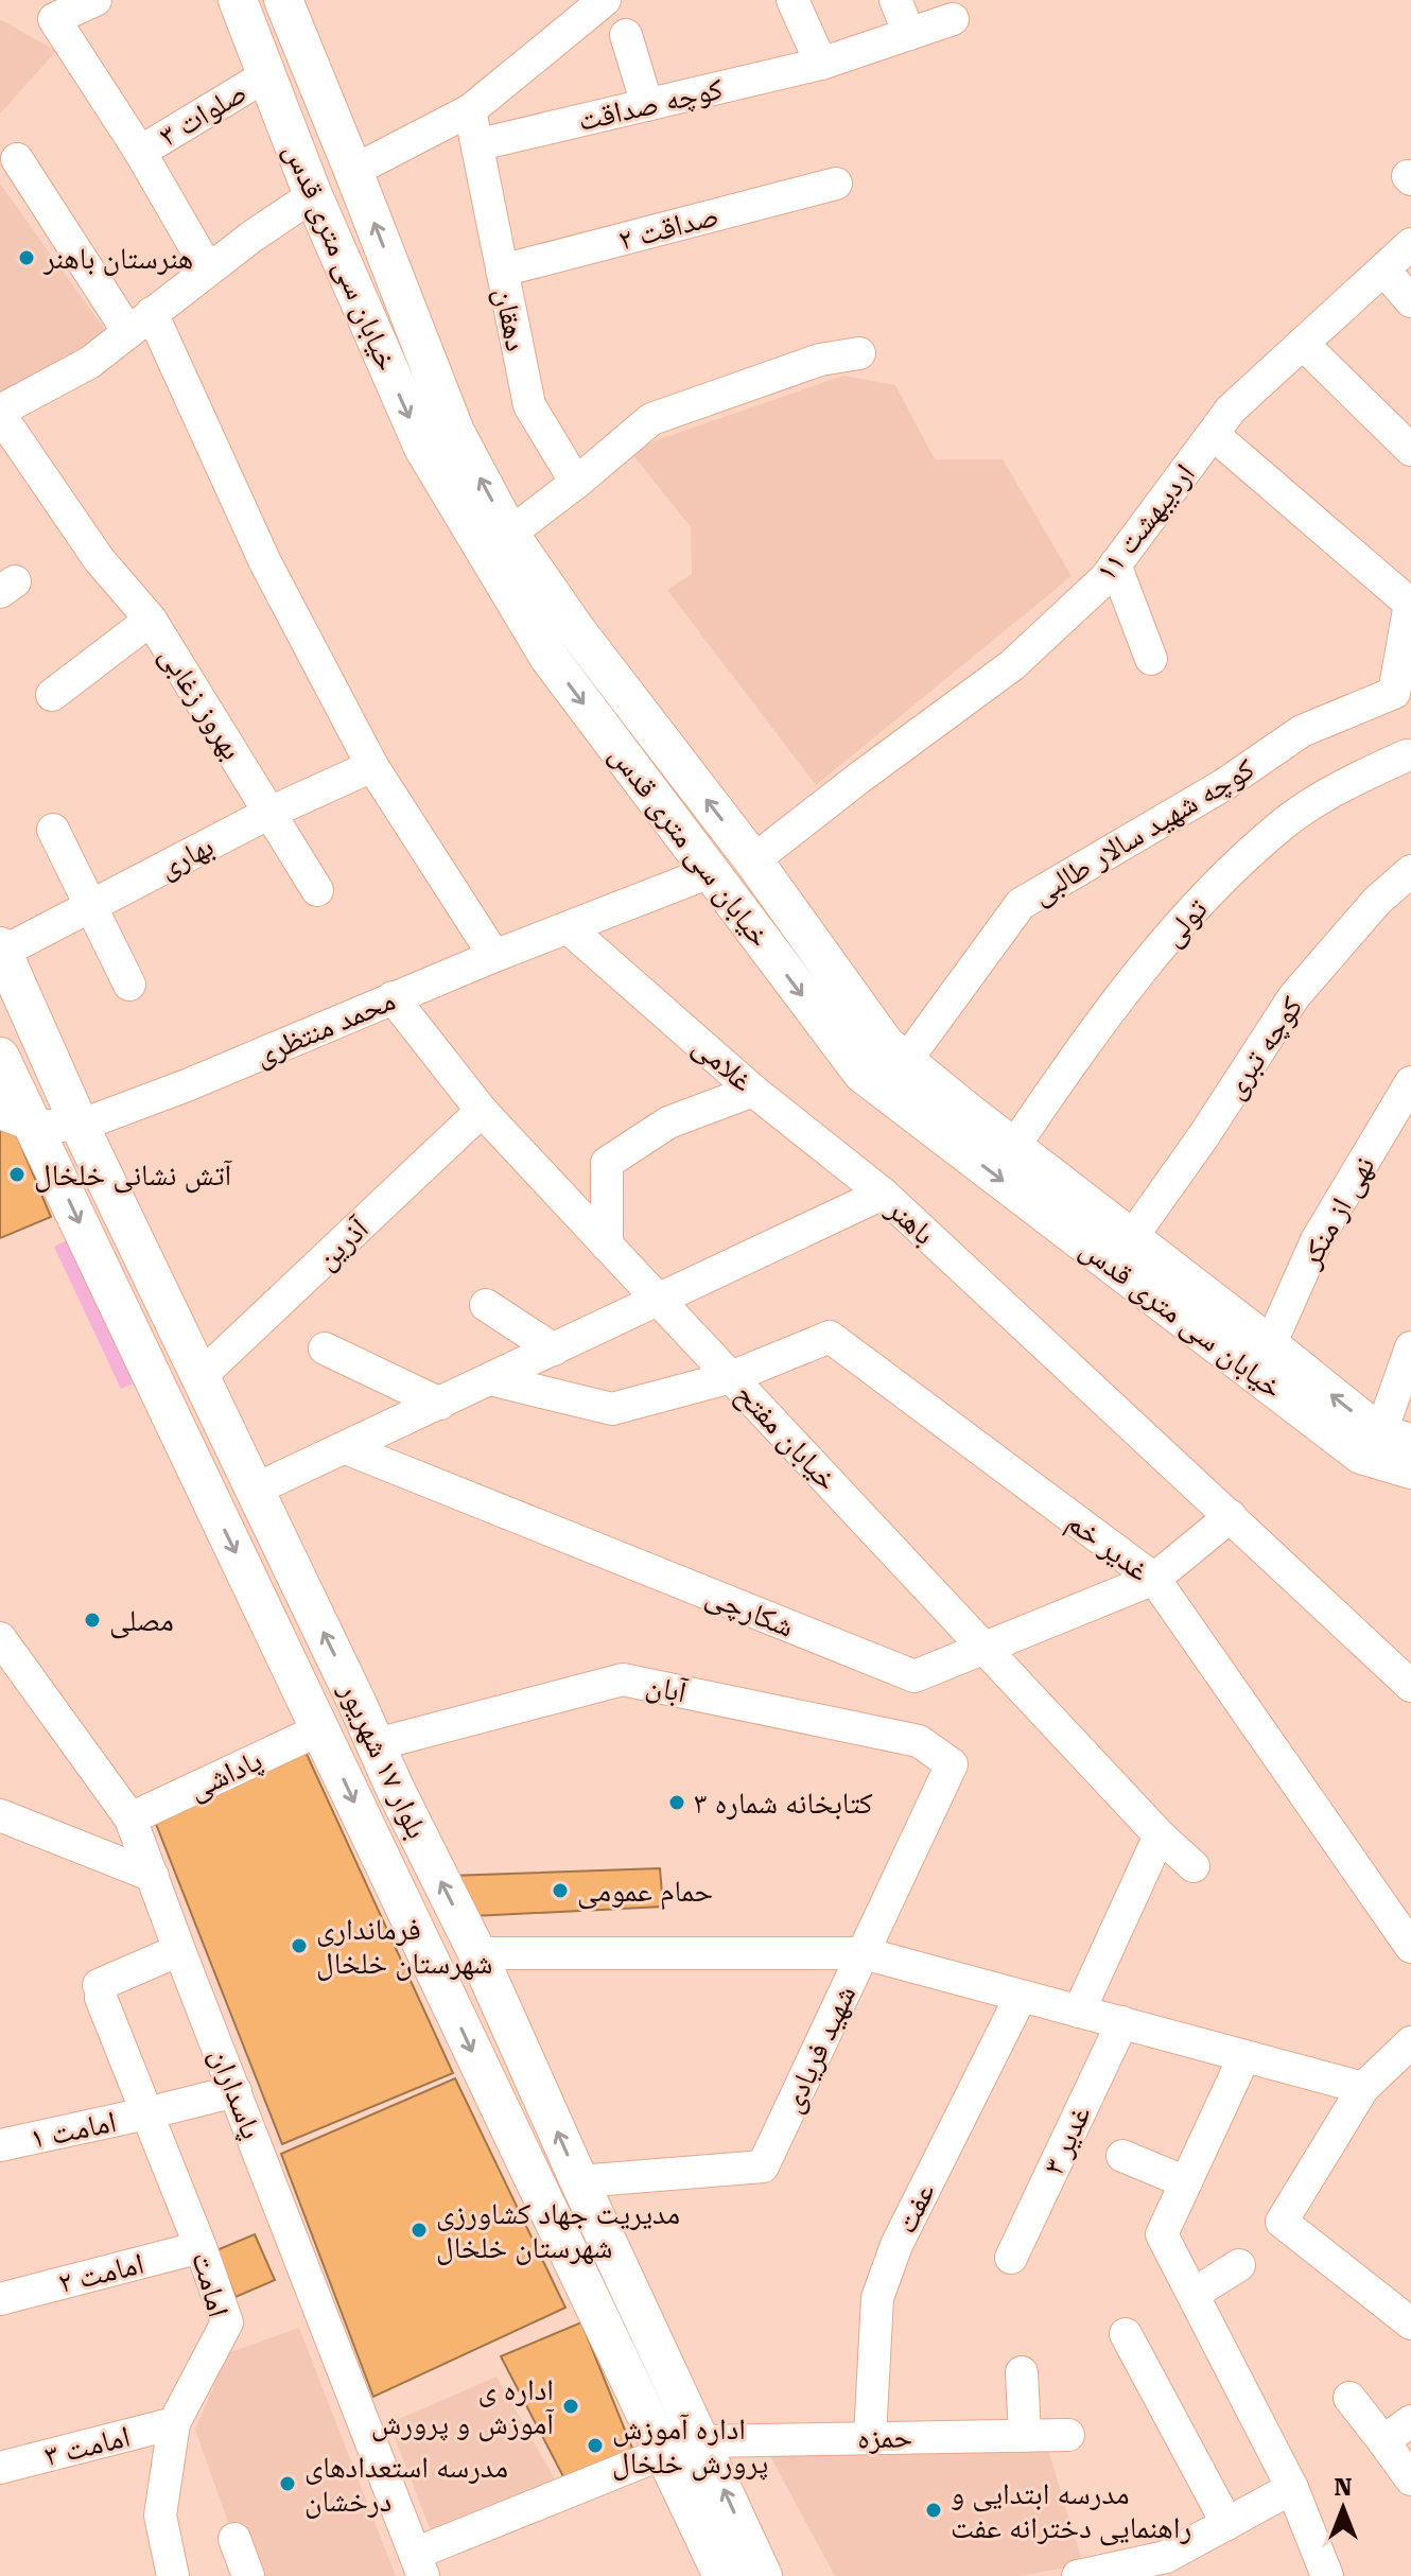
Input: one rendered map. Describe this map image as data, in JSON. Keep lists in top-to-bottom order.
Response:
{
  "streets": {
    "main road": ["خیابان سی متری قدس", "بلوار ١٧ شهریور"],
    "street": [
      "کوچه صداقت",
      "صلوات ۳",
      "صداقت ۲",
      "دهقان",
      "۱۱ اردیبهشت",
      "بهروز زغابی",
      "کوچه شهید سالار طالبی",
      "بهاری",
      "تولی",
      "محمد منتظری",
      "کوچه تبری",
      "غلامی",
      "نهی از منکر",
      "باهنر",
      "آذرین",
      "خیابان مفتح",
      "غدیر خم",
      "شکارچی",
      "آبان",
      "پاداشی",
      "شهید فریادی",
      "پاسداران",
      "امامت ۱",
      "غدیر ۳",
      "عفت",
      "امامت ۲",
      "امامت",
      "حمزه",
      "امامت ۳"
    ]
  },
  "crossings": [
    ["کوچه صداقت", "دهقان"],
    ["صلوات ۳", "خیابان سی متری قدس"],
    ["صداقت ۲", "دهقان"],
    ["خیابان سی متری قدس", "۱۱ اردیبهشت"],
    ["خیابان سی متری قدس", "کوچه شهید سالار طالبی"],
    ["خیابان سی متری قدس", "تولی"],
    ["خیابان سی متری قدس", "محمد منتظری"],
    ["خیابان سی متری قدس", "کوچه تبری"],
    ["خیابان سی متری قدس", "نهی از منکر"],
    ["۱۱ اردیبهشت", "کوچه شهید سالار طالبی"],
    ["بهروز زغابی", "بهاری"],
    ["بهاری", "بلوار ١٧ شهریور"],
    ["محمد منتظری", "غلامی"],
    ["محمد منتظری", "خیابان مفتح"],
    ["محمد منتظری", "بلوار ١٧ شهریور"],
    ["غلامی", "باهنر"],
    ["باهنر", "خیابان مفتح"],
    ["باهنر", "شکارچی"],
    ["باهنر", "بلوار ١٧ شهریور"],
    ["آذرین", "خیابان مفتح"],
    ["آذرین", "بلوار ١٧ شهریور"],
    ["خیابان مفتح", "غدیر خم"],
    ["خیابان مفتح", "شکارچی"],
    ["غدیر خم", "شکارچی"],
    ["آبان", "بلوار ١٧ شهریور"],
    ["آبان", "شهید فریادی"],
    ["بلوار ١٧ شهریور", "پاداشی"],
    ["بلوار ١٧ شهریور", "شهید فریادی"],
    ["بلوار ١٧ شهریور", "حمزه"],
    ["پاداشی", "پاسداران"],
    ["پاسداران", "امامت ۱"],
    ["پاسداران", "امامت"],
    ["امامت ۱", "امامت"],
    ["عفت", "حمزه"],
    ["امامت ۲", "امامت"],
    ["امامت", "امامت ۳"]
  ],
  "places": [
    "هنرستان باهنر",
    "آتش نشانی خلخال",
    "مصلی",
    "کتابخانه شماره ۳",
    "حمام عمومی",
    "فرمانداری شهرستان خلخال",
    "مدیریت جهاد کشاورزی شهرستان خلخال",
    "اداره ی آموزش و پرورش",
    "اداره آموزش پرورش خلخال",
    "مدرسه استعدادهای درخشان",
    "مدرسه ابتدایی و راهنمایی دخترانه عفت"
  ],
  "north": "top"
}
